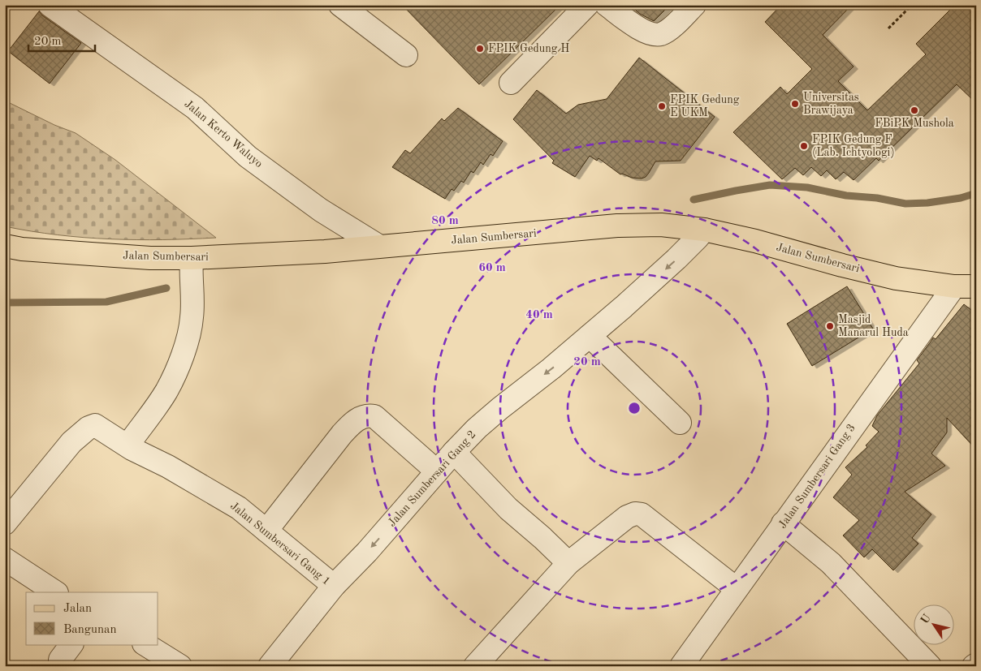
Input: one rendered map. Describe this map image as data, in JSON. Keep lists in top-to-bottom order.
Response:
{
  "streets": {
    "main road": ["Jalan Sumbersari"],
    "street": [
      "Jalan Kerto Waluyo",
      "Jalan Sumbersari Gang 3",
      "Jalan Sumbersari Gang 2",
      "Jalan Sumbersari Gang 1"
    ]
  },
  "crossings": [
    ["Jalan Kerto Waluyo", "Jalan Sumbersari"],
    ["Jalan Sumbersari", "Jalan Sumbersari Gang 3"],
    ["Jalan Sumbersari", "Jalan Sumbersari Gang 2"],
    ["Jalan Sumbersari Gang 2", "Jalan Sumbersari Gang 1"]
  ],
  "one_way": ["Jalan Sumbersari Gang 2"],
  "places": [
    "FPIK Gedung H",
    "Universitas Brawijaya",
    "FPIK Gedung E UKM",
    "FBiPK Mushola",
    "FPIK Gedung F (Lab. Ichtyologi)",
    "Masjid Manarul Huda"
  ],
  "legend": ["Jalan", "Bangunan"],
  "scale_bar": "20 m",
  "north": "top left",
  "rings": [
    "80 m",
    "60 m",
    "40 m",
    "20 m"
  ]
}
